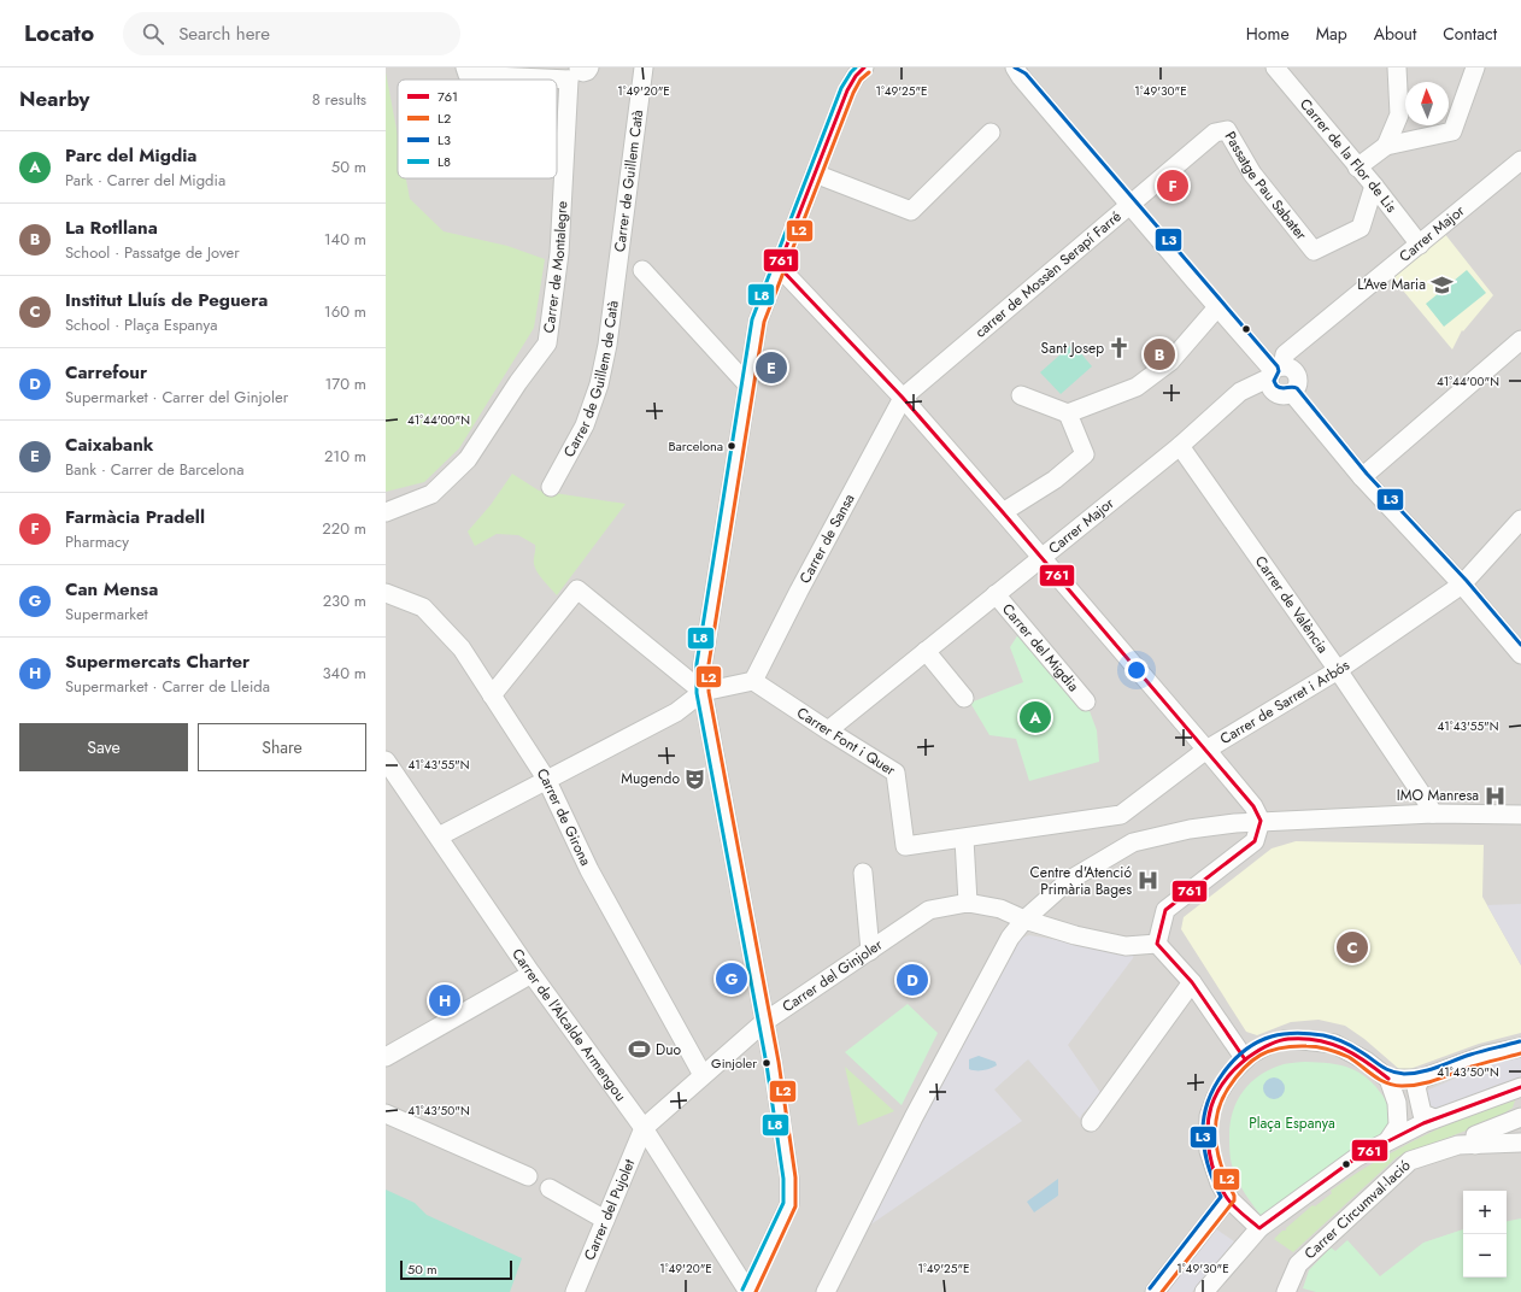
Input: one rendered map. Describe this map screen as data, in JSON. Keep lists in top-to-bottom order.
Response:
{
  "streets": {
    "street": [
      "Carrer de la Flor de Lis",
      "Carrer de Guillem Catà",
      "Passatge Pau Sabater",
      "Carrer Major",
      "Carrer de Montalegre",
      "carrer de Mossèn Serapí Farré",
      "Carrer de Guillem de Catà",
      "Carrer de Sansa",
      "Carrer de València",
      "Carrer del Migdia",
      "Carrer de Sarret i Arbós",
      "Carrer Font i Quer",
      "Carrer de Girona",
      "Carrer del Ginjoler",
      "Carrer de l'Alcalde Armengou",
      "Carrer del Pujolet",
      "Carrer Circumval·lació"
    ]
  },
  "crossings": [
    ["Carrer de la Flor de Lis", "Passatge Pau Sabater"],
    ["Carrer de la Flor de Lis", "Carrer Major"],
    ["Carrer de Guillem Catà", "Carrer de Guillem de Catà"],
    ["Passatge Pau Sabater", "carrer de Mossèn Serapí Farré"],
    ["Carrer Major", "Carrer de València"],
    ["Carrer Major", "Carrer del Migdia"],
    ["Carrer Major", "Carrer Font i Quer"],
    ["carrer de Mossèn Serapí Farré", "Carrer de Sansa"],
    ["Carrer de Sansa", "Carrer Font i Quer"],
    ["Carrer de València", "Carrer de Sarret i Arbós"],
    ["Carrer de Sarret i Arbós", "Carrer Font i Quer"],
    ["Carrer de Girona", "Carrer del Ginjoler"],
    ["Carrer del Ginjoler", "Carrer de l'Alcalde Armengou"],
    ["Carrer del Ginjoler", "Carrer del Pujolet"],
    ["Carrer de l'Alcalde Armengou", "Carrer del Pujolet"]
  ],
  "parks": ["Plaça Espanya"],
  "places": {
    "school or university": ["L'Ave Maria"],
    "church": ["Sant Josep"],
    "other": ["Barcelona", "Ginjoler"],
    "theatre": ["Mugendo"],
    "hospital": ["IMO Manresa", "Centre d'Atenció Primària Bages"],
    "sports": ["Duo"]
  },
  "lines": [
    "transit line 761",
    "transit line L3",
    "transit line L8",
    "transit line L2"
  ],
  "legend": [
    "761",
    "L2",
    "L3",
    "L8"
  ],
  "scale_bar": "50 m",
  "north": "top",
  "page": {
    "header": "Locato",
    "search": "Search here",
    "nav": [
      "Home",
      "Map",
      "About",
      "Contact"
    ],
    "heading": ["Nearby", "8 results"],
    "list": [
      {
        "mark": "A",
        "name": "Parc del Migdia",
        "note": "Park · Carrer del Migdia",
        "value": "50 m"
      },
      {
        "mark": "B",
        "name": "La Rotllana",
        "note": "School · Passatge de Jover",
        "value": "140 m"
      },
      {
        "mark": "C",
        "name": "Institut Lluís de Peguera",
        "note": "School · Plaça Espanya",
        "value": "160 m"
      },
      {
        "mark": "D",
        "name": "Carrefour",
        "note": "Supermarket · Carrer del Ginjoler",
        "value": "170 m"
      },
      {
        "mark": "E",
        "name": "Caixabank",
        "note": "Bank · Carrer de Barcelona",
        "value": "210 m"
      },
      {
        "mark": "F",
        "name": "Farmàcia Pradell",
        "note": "Pharmacy",
        "value": "220 m"
      },
      {
        "mark": "G",
        "name": "Can Mensa",
        "note": "Supermarket",
        "value": "230 m"
      },
      {
        "mark": "H",
        "name": "Supermercats Charter",
        "note": "Supermarket · Carrer de Lleida",
        "value": "340 m"
      }
    ],
    "pins": [
      "F",
      "B",
      "E",
      "A",
      "C",
      "G",
      "D",
      "H"
    ],
    "buttons": ["Save", "Share"],
    "map_buttons": ["+", "−"],
    "scale": "50 m"
  },
  "coordinates": [
    "1°49'20\"E",
    "1°49'25\"E",
    "1°49'30\"E",
    "41°44'00\"N",
    "41°43'55\"N",
    "41°43'50\"N"
  ]
}
